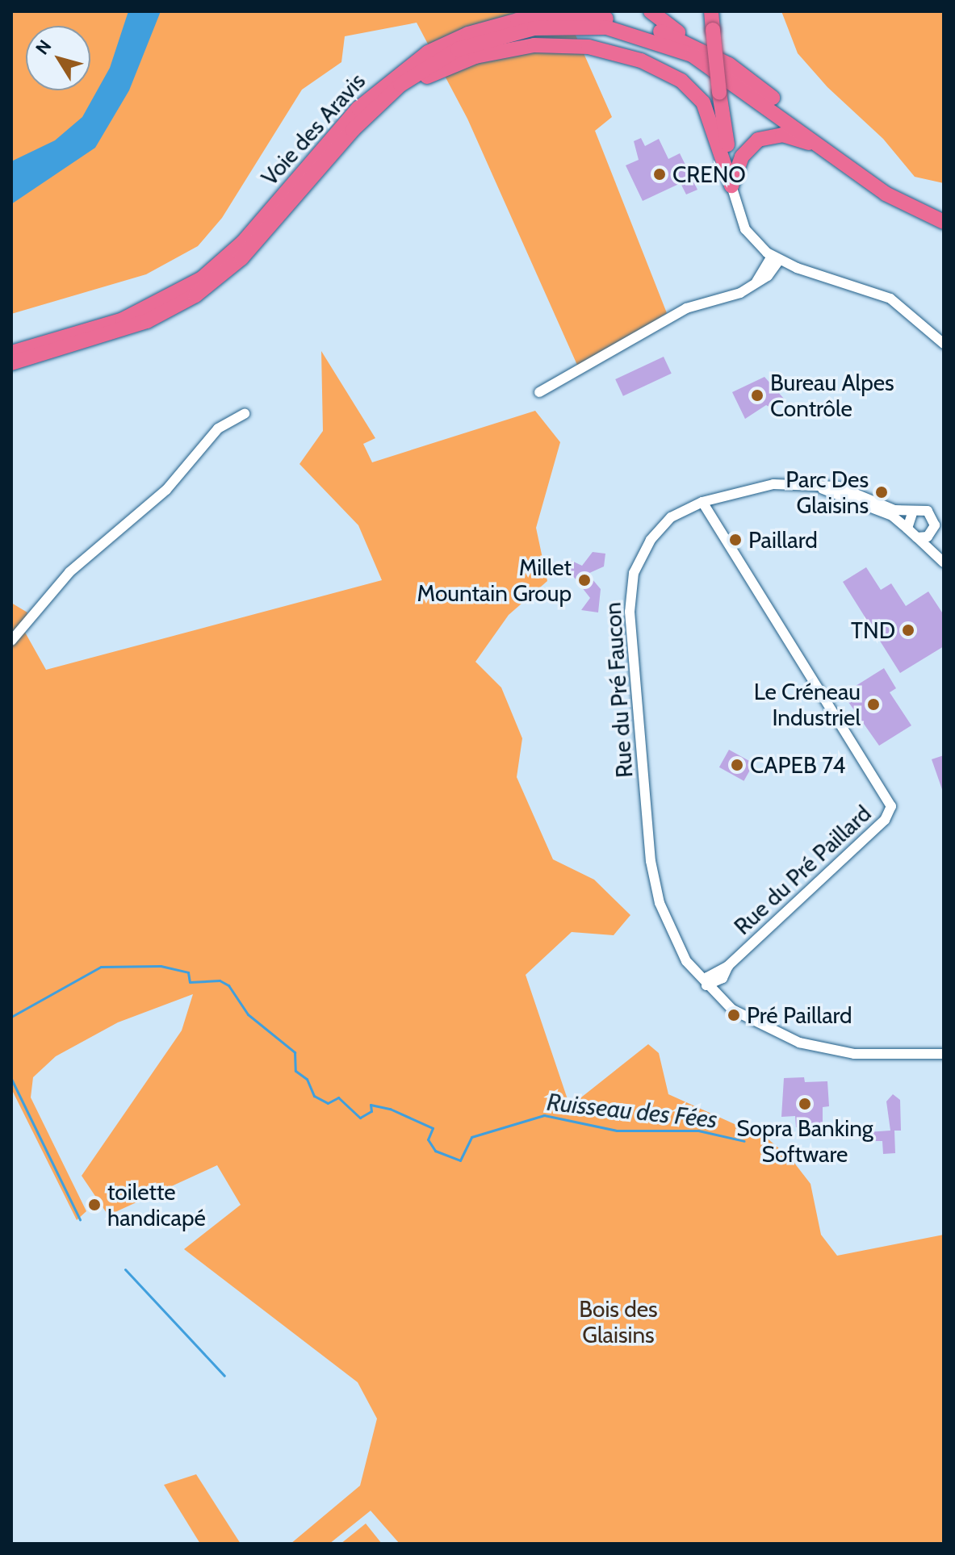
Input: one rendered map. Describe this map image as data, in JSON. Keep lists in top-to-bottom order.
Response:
{
  "streets": {
    "highway": ["Voie des Aravis"],
    "street": ["Rue du Pré Faucon", "Rue du Pré Paillard"]
  },
  "crossings": [
    ["Rue du Pré Faucon", "Rue du Pré Paillard"]
  ],
  "water": ["Ruisseau des Fées"],
  "parks": ["Bois des Glaisins"],
  "places": [
    "CRENO",
    "Bureau Alpes Contrôle",
    "Parc Des Glaisins",
    "Paillard",
    "Millet Mountain Group",
    "TND",
    "Le Créneau Industriel",
    "CAPEB 74",
    "Pré Paillard",
    "Sopra Banking Software",
    "toilette handicapé"
  ],
  "north": "top left"
}
